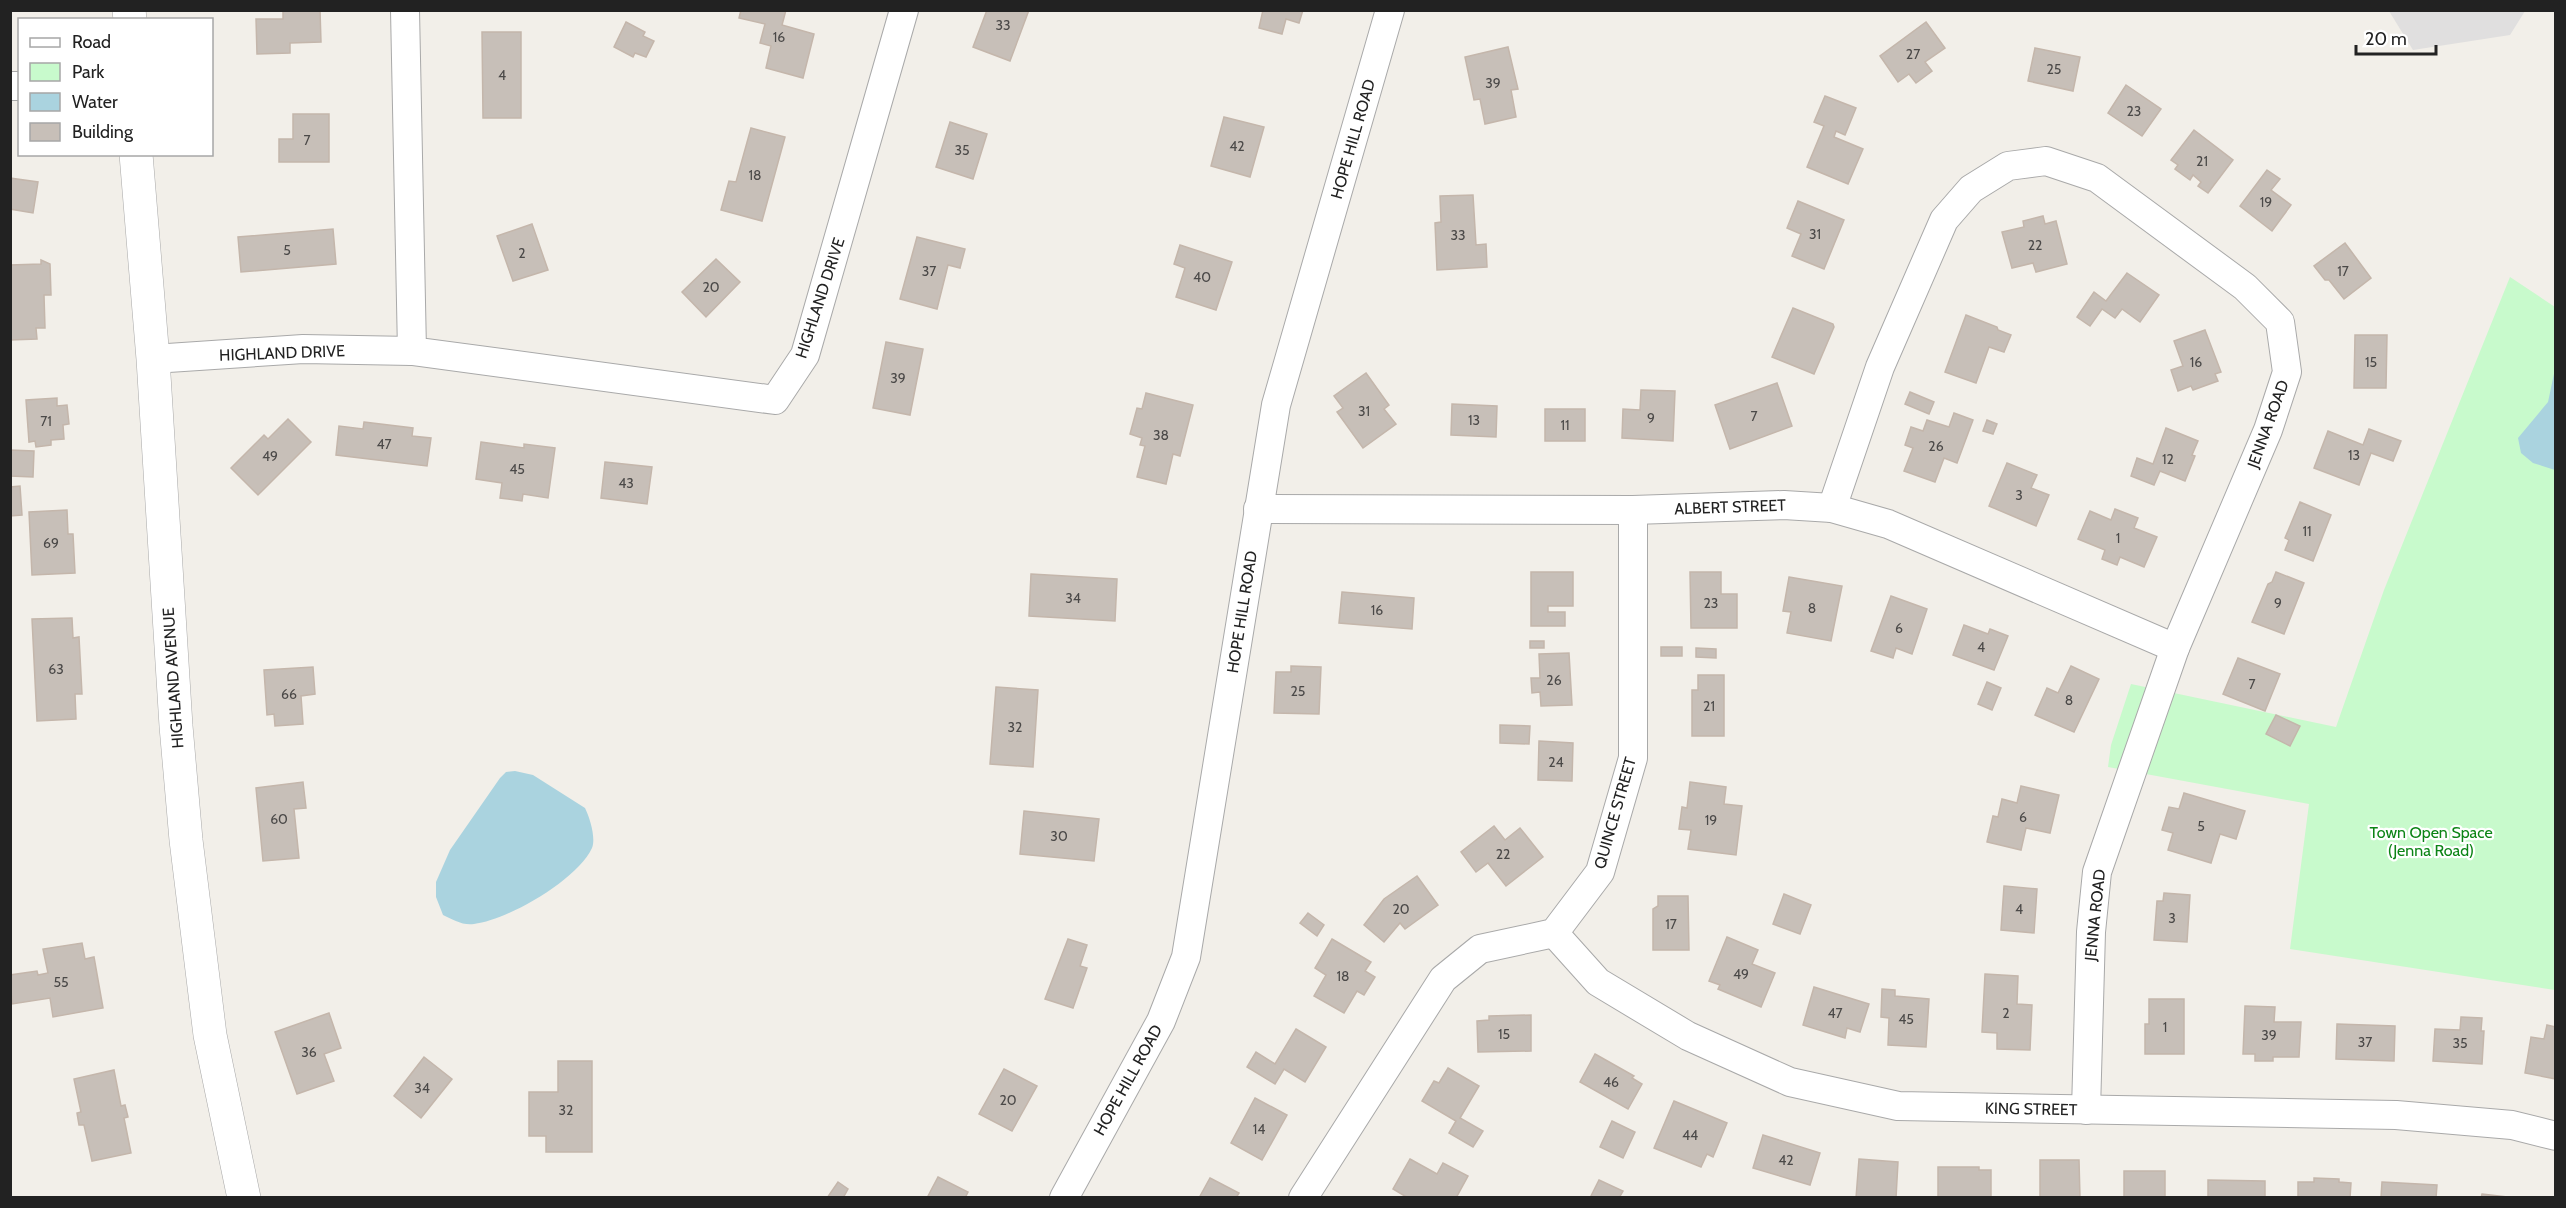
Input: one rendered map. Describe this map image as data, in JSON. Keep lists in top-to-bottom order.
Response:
{
  "streets": {
    "street": [
      "HOPE HILL ROAD",
      "HIGHLAND DRIVE",
      "JENNA ROAD",
      "ALBERT STREET",
      "HIGHLAND AVENUE",
      "QUINCE STREET",
      "KING STREET"
    ]
  },
  "crossings": [
    ["HOPE HILL ROAD", "ALBERT STREET"],
    ["HIGHLAND DRIVE", "HIGHLAND AVENUE"],
    ["JENNA ROAD", "ALBERT STREET"],
    ["JENNA ROAD", "KING STREET"],
    ["ALBERT STREET", "QUINCE STREET"],
    ["QUINCE STREET", "KING STREET"]
  ],
  "parks": ["Town Open Space (Jenna Road)"],
  "house_numbers": [
    "33",
    "16",
    "27",
    "25",
    "4",
    "39",
    "23",
    "7",
    "42",
    "35",
    "21",
    "18",
    "19",
    "31",
    "33",
    "22",
    "5",
    "2",
    "37",
    "17",
    "40",
    "20",
    "16",
    "15",
    "39",
    "31",
    "7",
    "9",
    "13",
    "71",
    "11",
    "38",
    "47",
    "26",
    "13",
    "49",
    "12",
    "45",
    "43",
    "3",
    "11",
    "1",
    "69",
    "34",
    "23",
    "9",
    "8",
    "16",
    "6",
    "4",
    "63",
    "26",
    "7",
    "25",
    "66",
    "8",
    "21",
    "32",
    "24",
    "6",
    "60",
    "19",
    "5",
    "30",
    "22",
    "20",
    "4",
    "3",
    "17",
    "49",
    "18",
    "55",
    "47",
    "2",
    "45",
    "1",
    "15",
    "39",
    "37",
    "35",
    "36",
    "46",
    "34",
    "20",
    "32",
    "14",
    "44",
    "42"
  ],
  "legend": [
    "Road",
    "Park",
    "Water",
    "Building"
  ],
  "scale_bar": "20 m"
}
